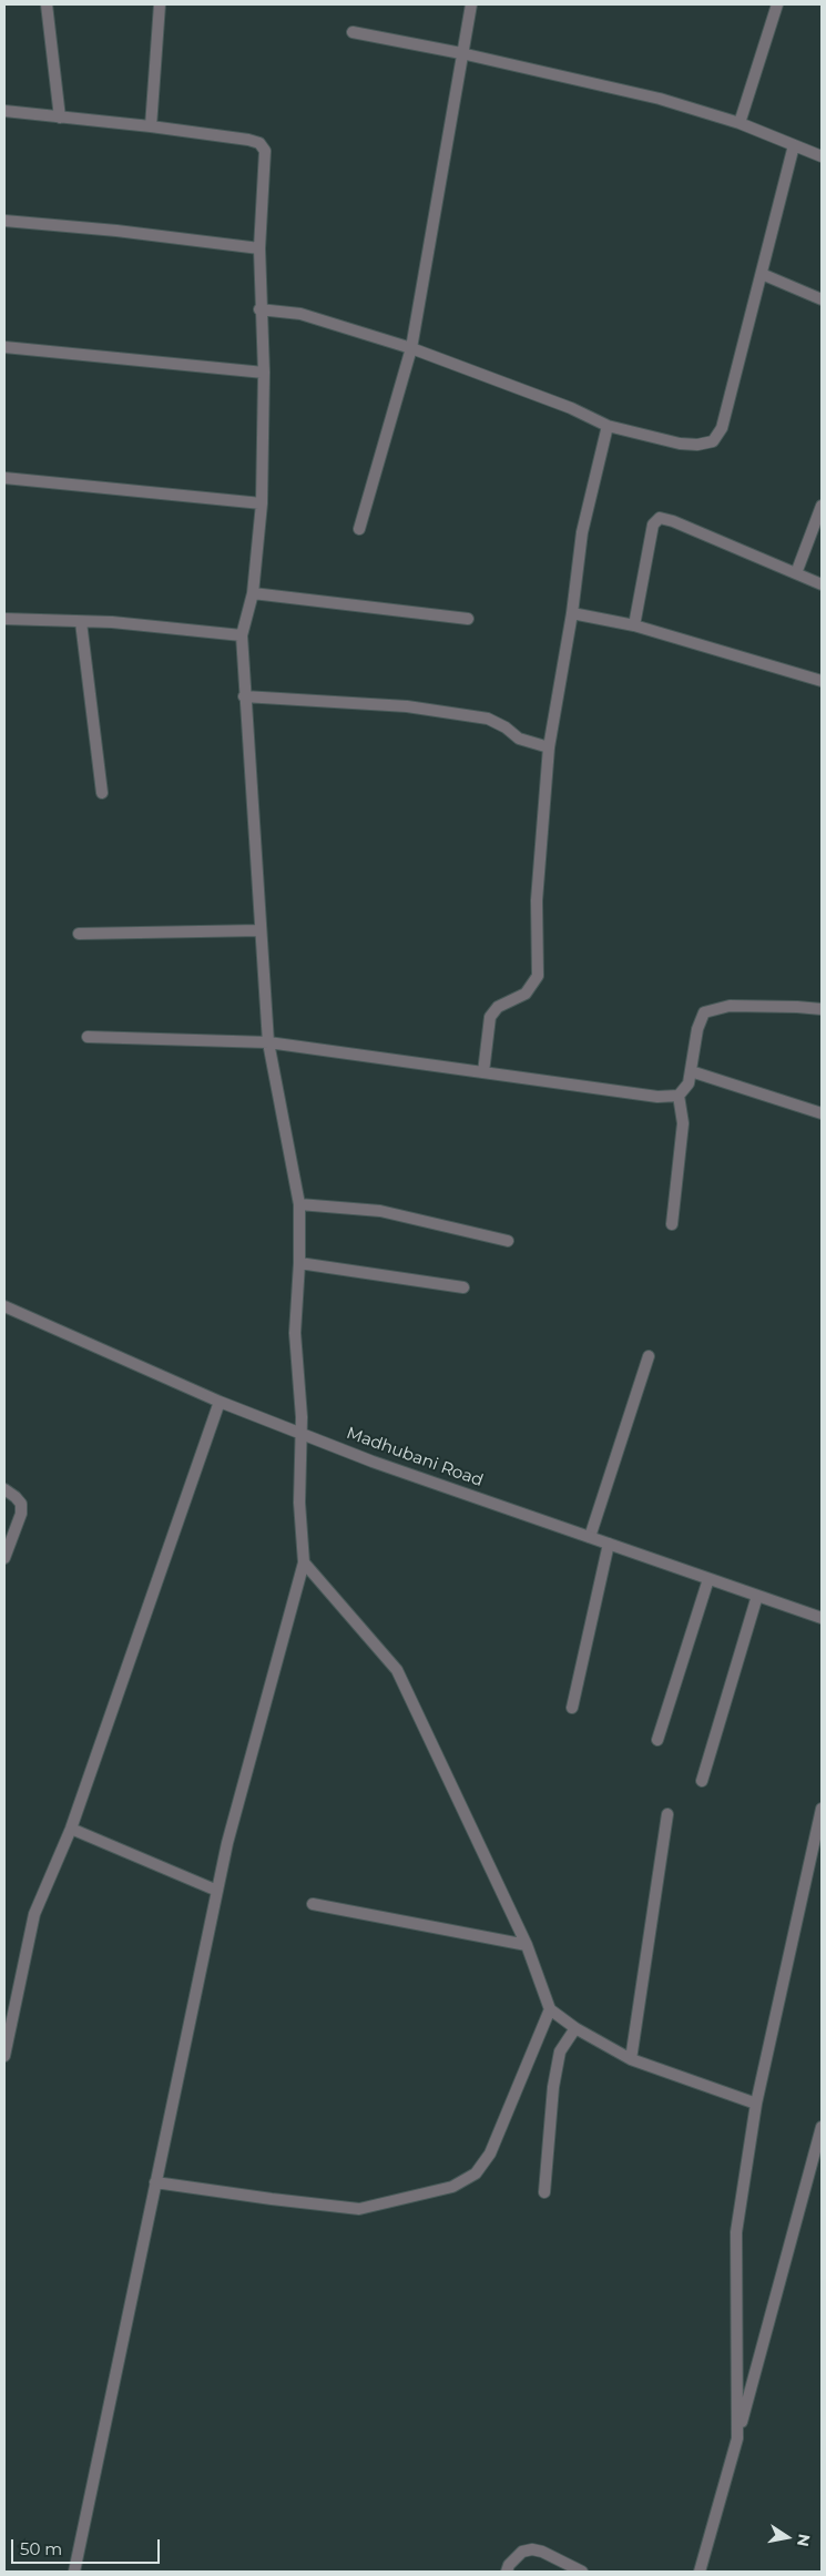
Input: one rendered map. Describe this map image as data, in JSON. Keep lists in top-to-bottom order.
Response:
{
  "streets": {
    "street": ["Madhubani Road"]
  },
  "scale_bar": "50 m",
  "north": "right"
}
